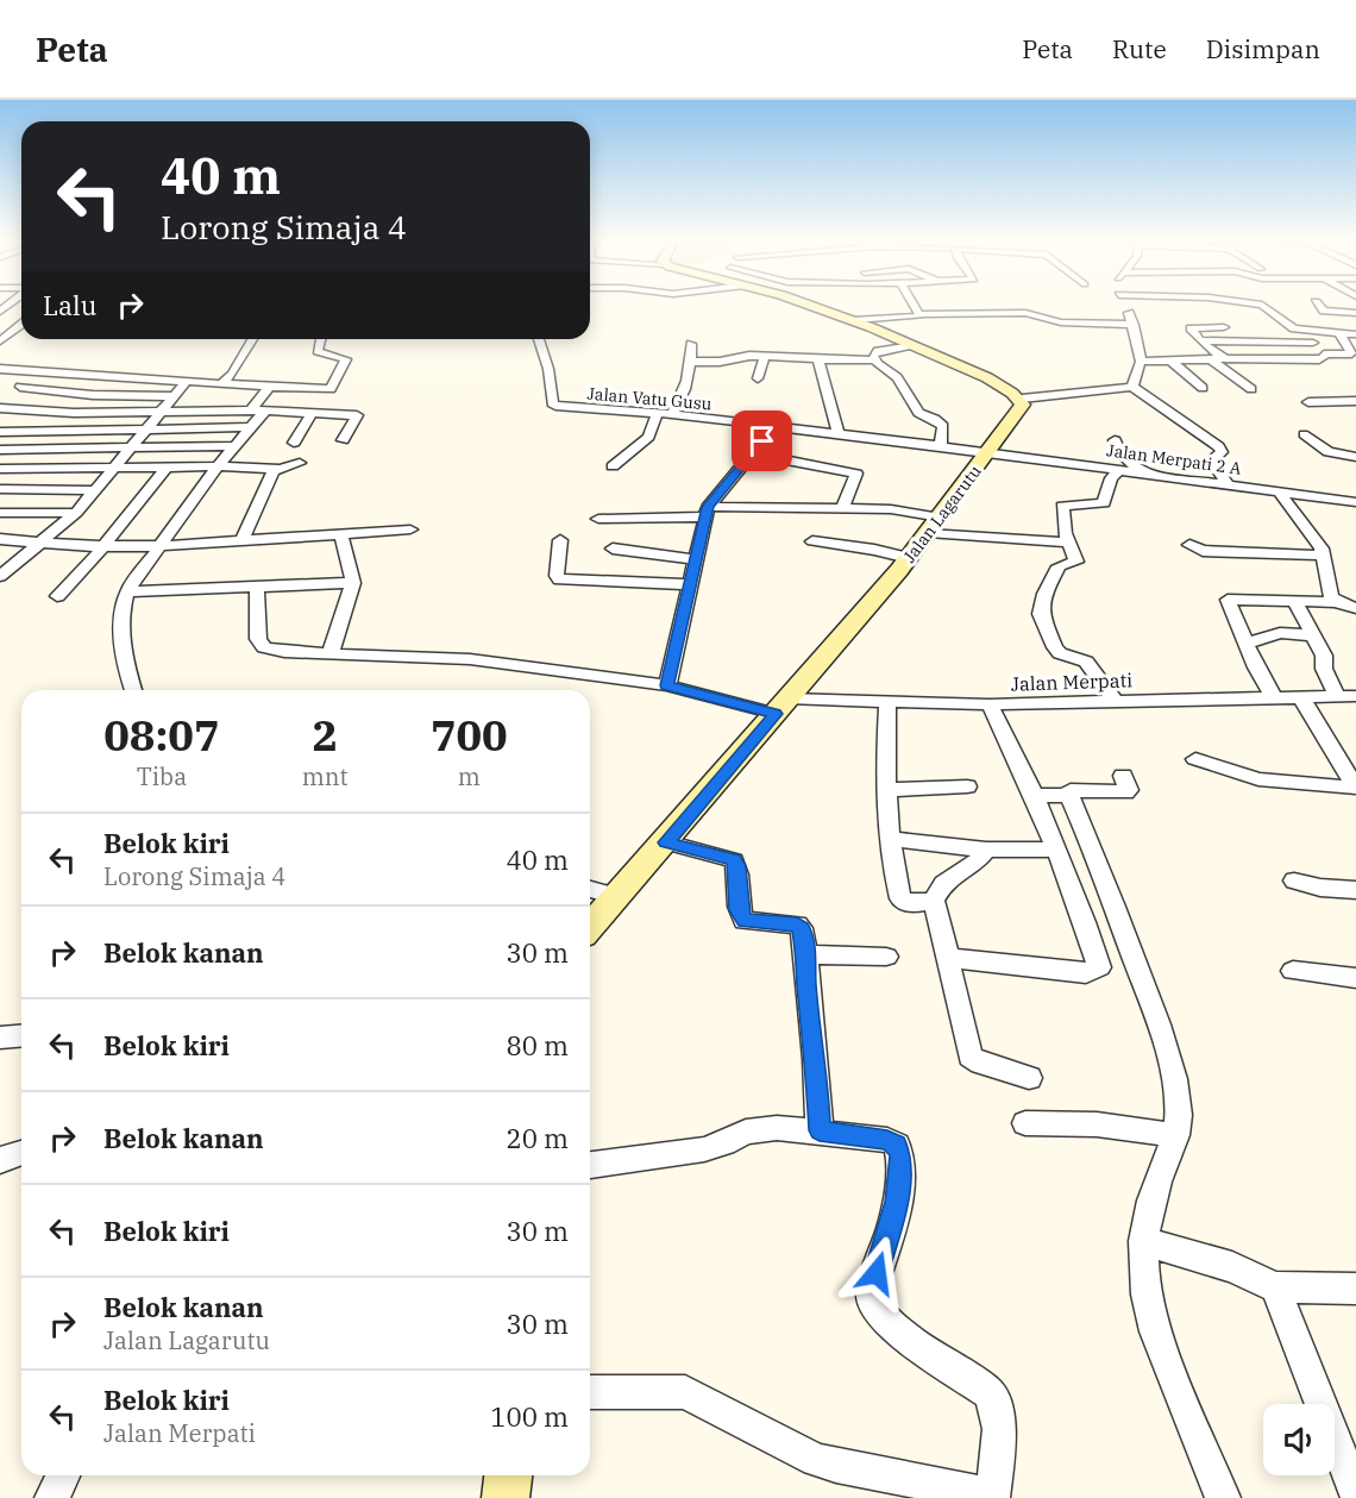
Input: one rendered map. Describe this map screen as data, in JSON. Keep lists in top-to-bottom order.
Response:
{
  "streets": {
    "street": [
      "Jalan Vatu Gusu",
      "Jalan Merpati 2 A",
      "Jalan Lagarutu",
      "Jalan Merpati"
    ]
  },
  "crossings": [
    ["Jalan Vatu Gusu", "Jalan Merpati 2 A"],
    ["Jalan Vatu Gusu", "Jalan Lagarutu"],
    ["Jalan Merpati 2 A", "Jalan Lagarutu"],
    ["Jalan Lagarutu", "Jalan Merpati"]
  ],
  "page": {
    "header": "Peta",
    "nav": ["Peta", "Rute", "Disimpan"],
    "turn": ["40 m", "Lorong Simaja 4"],
    "then": "Lalu",
    "eta": [
      "08:07",
      "Tiba",
      "2",
      "mnt",
      "700",
      "m"
    ],
    "list": [
      {
        "name": "Belok kiri",
        "note": "Lorong Simaja 4",
        "value": "40 m"
      },
      {
        "name": "Belok kanan",
        "value": "30 m"
      },
      {
        "name": "Belok kiri",
        "value": "80 m"
      },
      {
        "name": "Belok kanan",
        "value": "20 m"
      },
      {
        "name": "Belok kiri",
        "value": "30 m"
      },
      {
        "name": "Belok kanan",
        "note": "Jalan Lagarutu",
        "value": "30 m"
      },
      {
        "name": "Belok kiri",
        "note": "Jalan Merpati",
        "value": "100 m"
      }
    ]
  }
}
